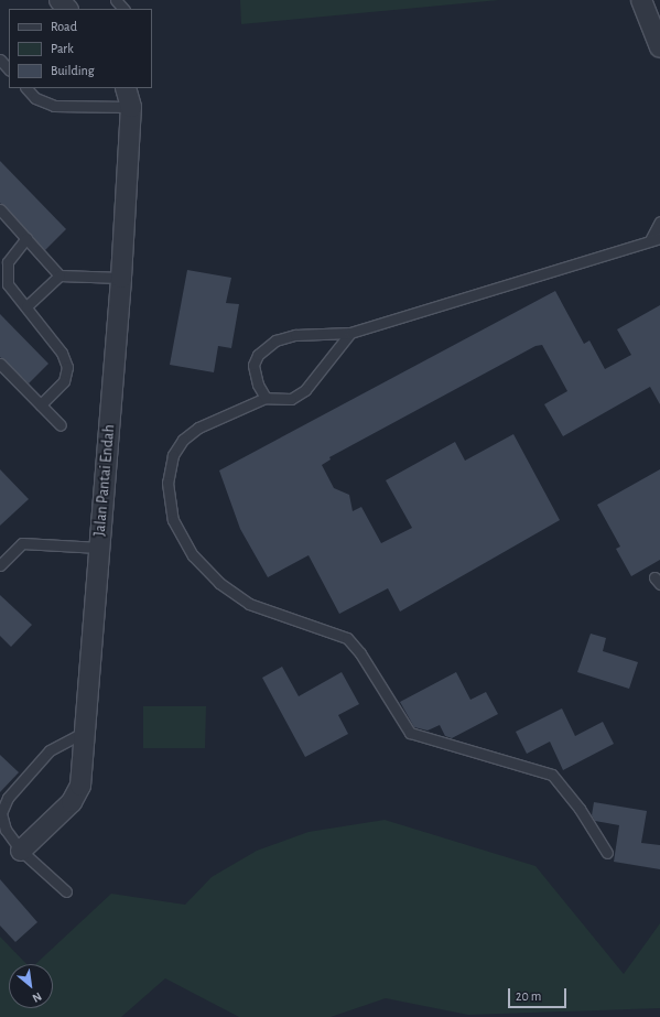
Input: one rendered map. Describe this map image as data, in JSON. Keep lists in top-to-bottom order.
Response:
{
  "streets": {
    "street": ["Jalan Pantai Endah"]
  },
  "legend": ["Road", "Park", "Building"],
  "scale_bar": "20 m",
  "north": "bottom right"
}
